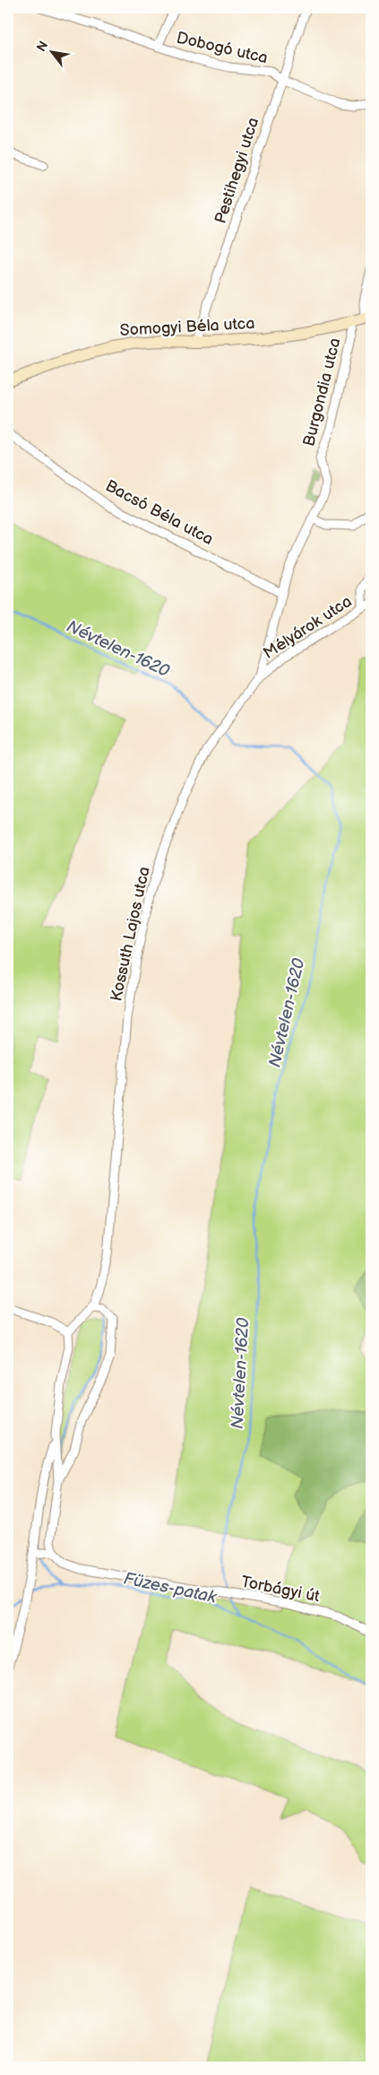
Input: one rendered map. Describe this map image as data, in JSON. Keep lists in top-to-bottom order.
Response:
{
  "streets": {
    "main road": ["Somogyi Béla utca"],
    "street": [
      "Dobogó utca",
      "Pestihegyi utca",
      "Burgondia utca",
      "Bacsó Béla utca",
      "Mélyárok utca",
      "Kossuth Lajos utca",
      "Torbágyi út"
    ]
  },
  "crossings": [
    ["Dobogó utca", "Pestihegyi utca"],
    ["Pestihegyi utca", "Somogyi Béla utca"],
    ["Somogyi Béla utca", "Burgondia utca"],
    ["Burgondia utca", "Bacsó Béla utca"],
    ["Burgondia utca", "Kossuth Lajos utca"],
    ["Bacsó Béla utca", "Kossuth Lajos utca"],
    ["Mélyárok utca", "Kossuth Lajos utca"]
  ],
  "water": ["Névtelen-1620", "Füzes-patak"],
  "north": "top left"
}
